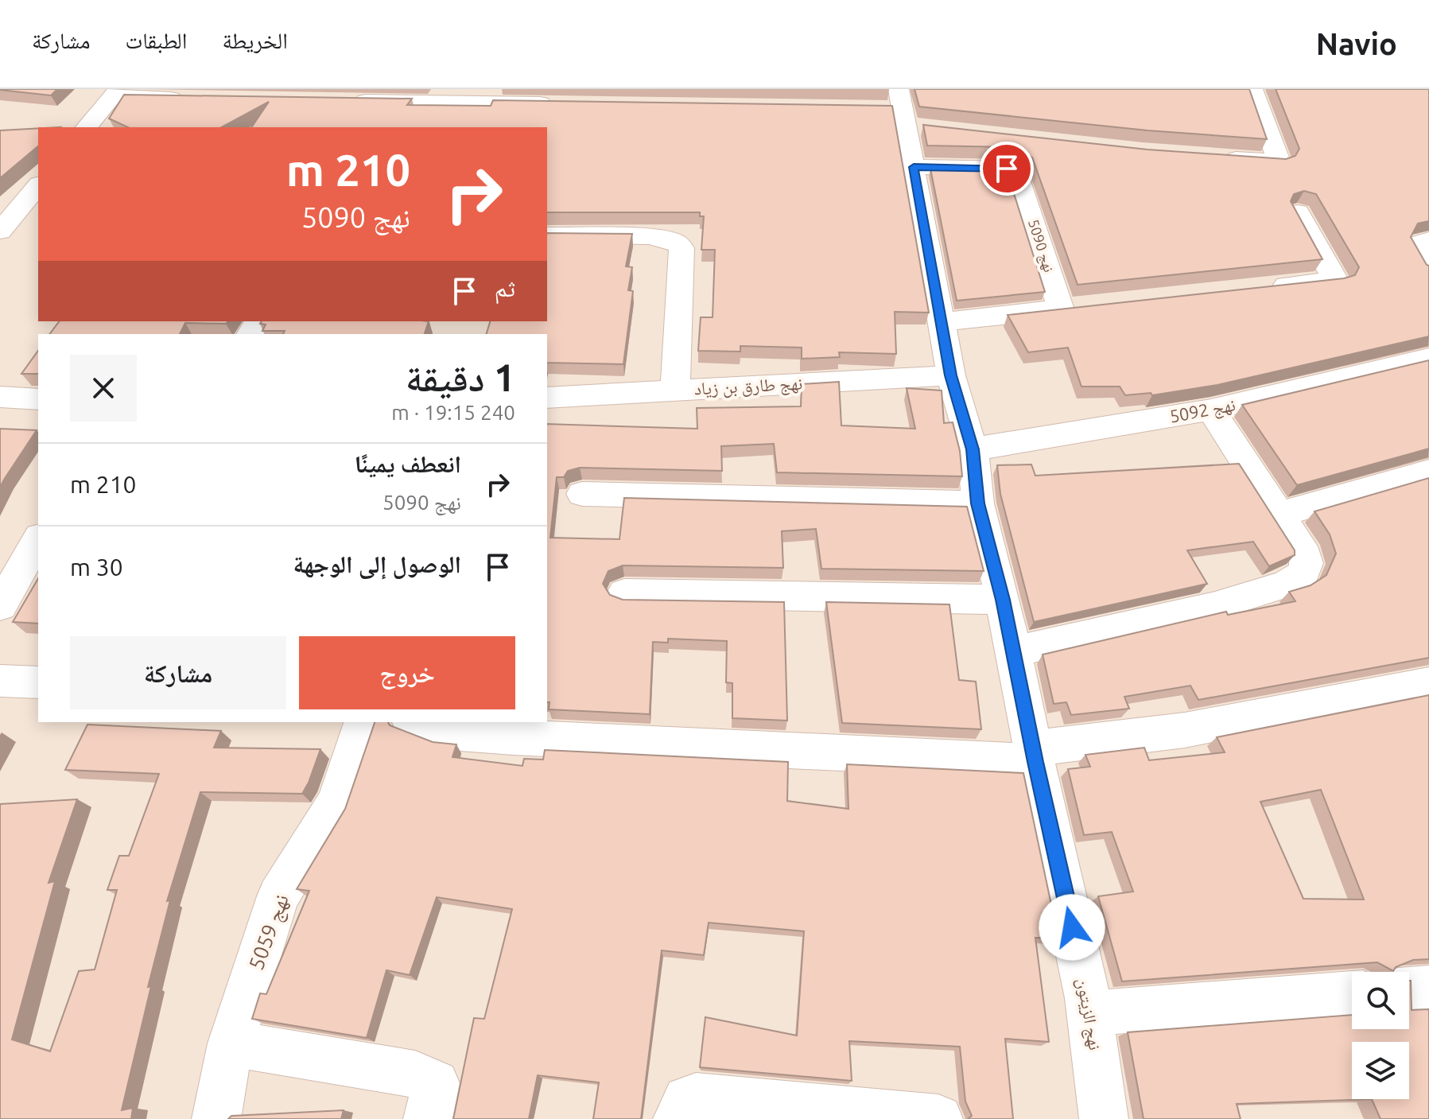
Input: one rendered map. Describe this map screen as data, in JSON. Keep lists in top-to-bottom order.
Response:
{
  "streets": {
    "street": [
      "نهج 5090",
      "نهج طارق بن زياد",
      "نهج 5092",
      "نهج 5059",
      "نهج الزيتون"
    ]
  },
  "crossings": [
    ["نهج 5090", "نهج الزيتون"],
    ["نهج طارق بن زياد", "نهج الزيتون"],
    ["نهج 5092", "نهج الزيتون"]
  ],
  "page": {
    "header": "Navio",
    "nav": ["الخريطة", "الطبقات", "مشاركة"],
    "turn": ["210 m", "نهج 5090"],
    "then": "ثم",
    "heading": ["1 دقيقة", "240 m · 19:15"],
    "list": [
      {
        "name": "انعطف يمينًا",
        "note": "نهج 5090",
        "value": "210 m"
      },
      {
        "name": "الوصول إلى الوجهة",
        "value": "30 m"
      }
    ],
    "buttons": ["خروج", "مشاركة"]
  }
}
